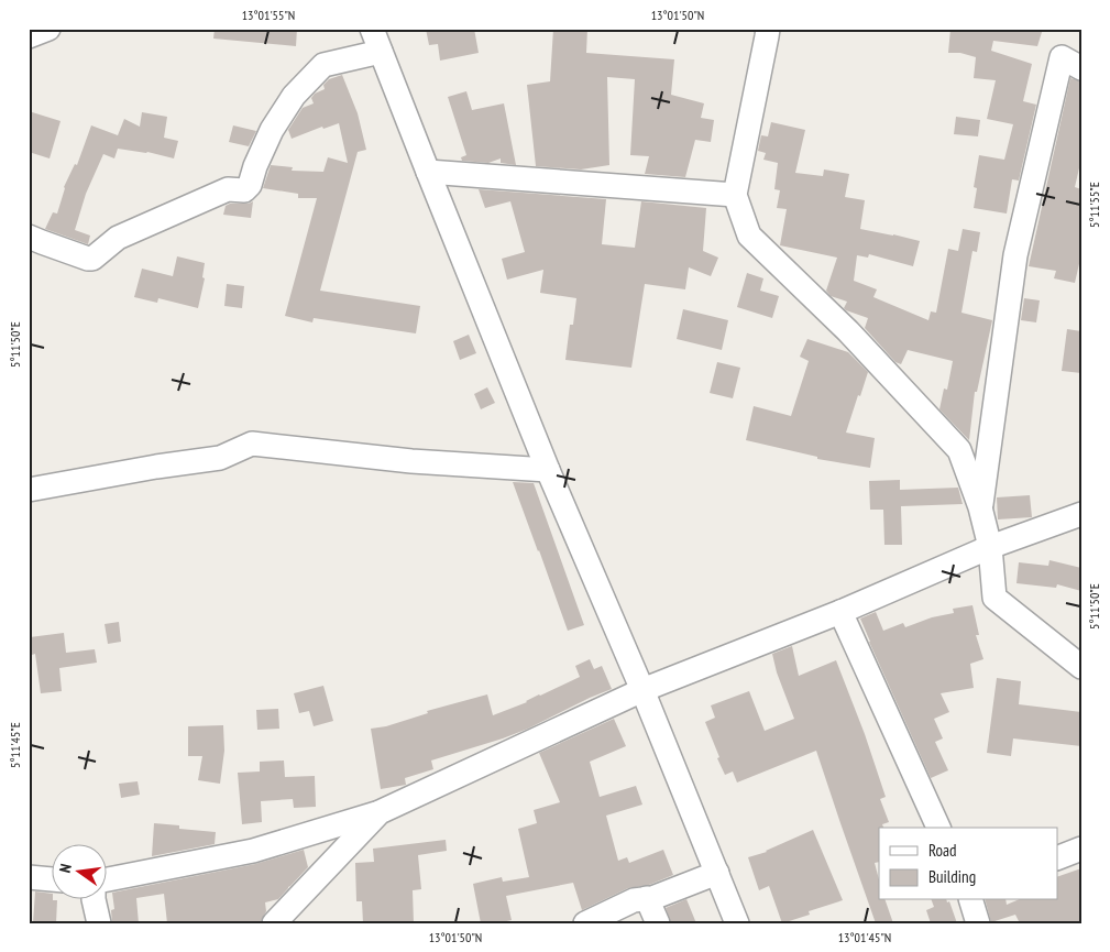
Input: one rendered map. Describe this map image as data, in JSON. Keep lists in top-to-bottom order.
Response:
{
  "legend": ["Road", "Building"],
  "north": "left",
  "coordinates": [
    "13°01'55\"N",
    "13°01'50\"N",
    "5°11'55\"E",
    "5°11'50\"E",
    "5°11'45\"E",
    "13°01'45\"N"
  ]
}
